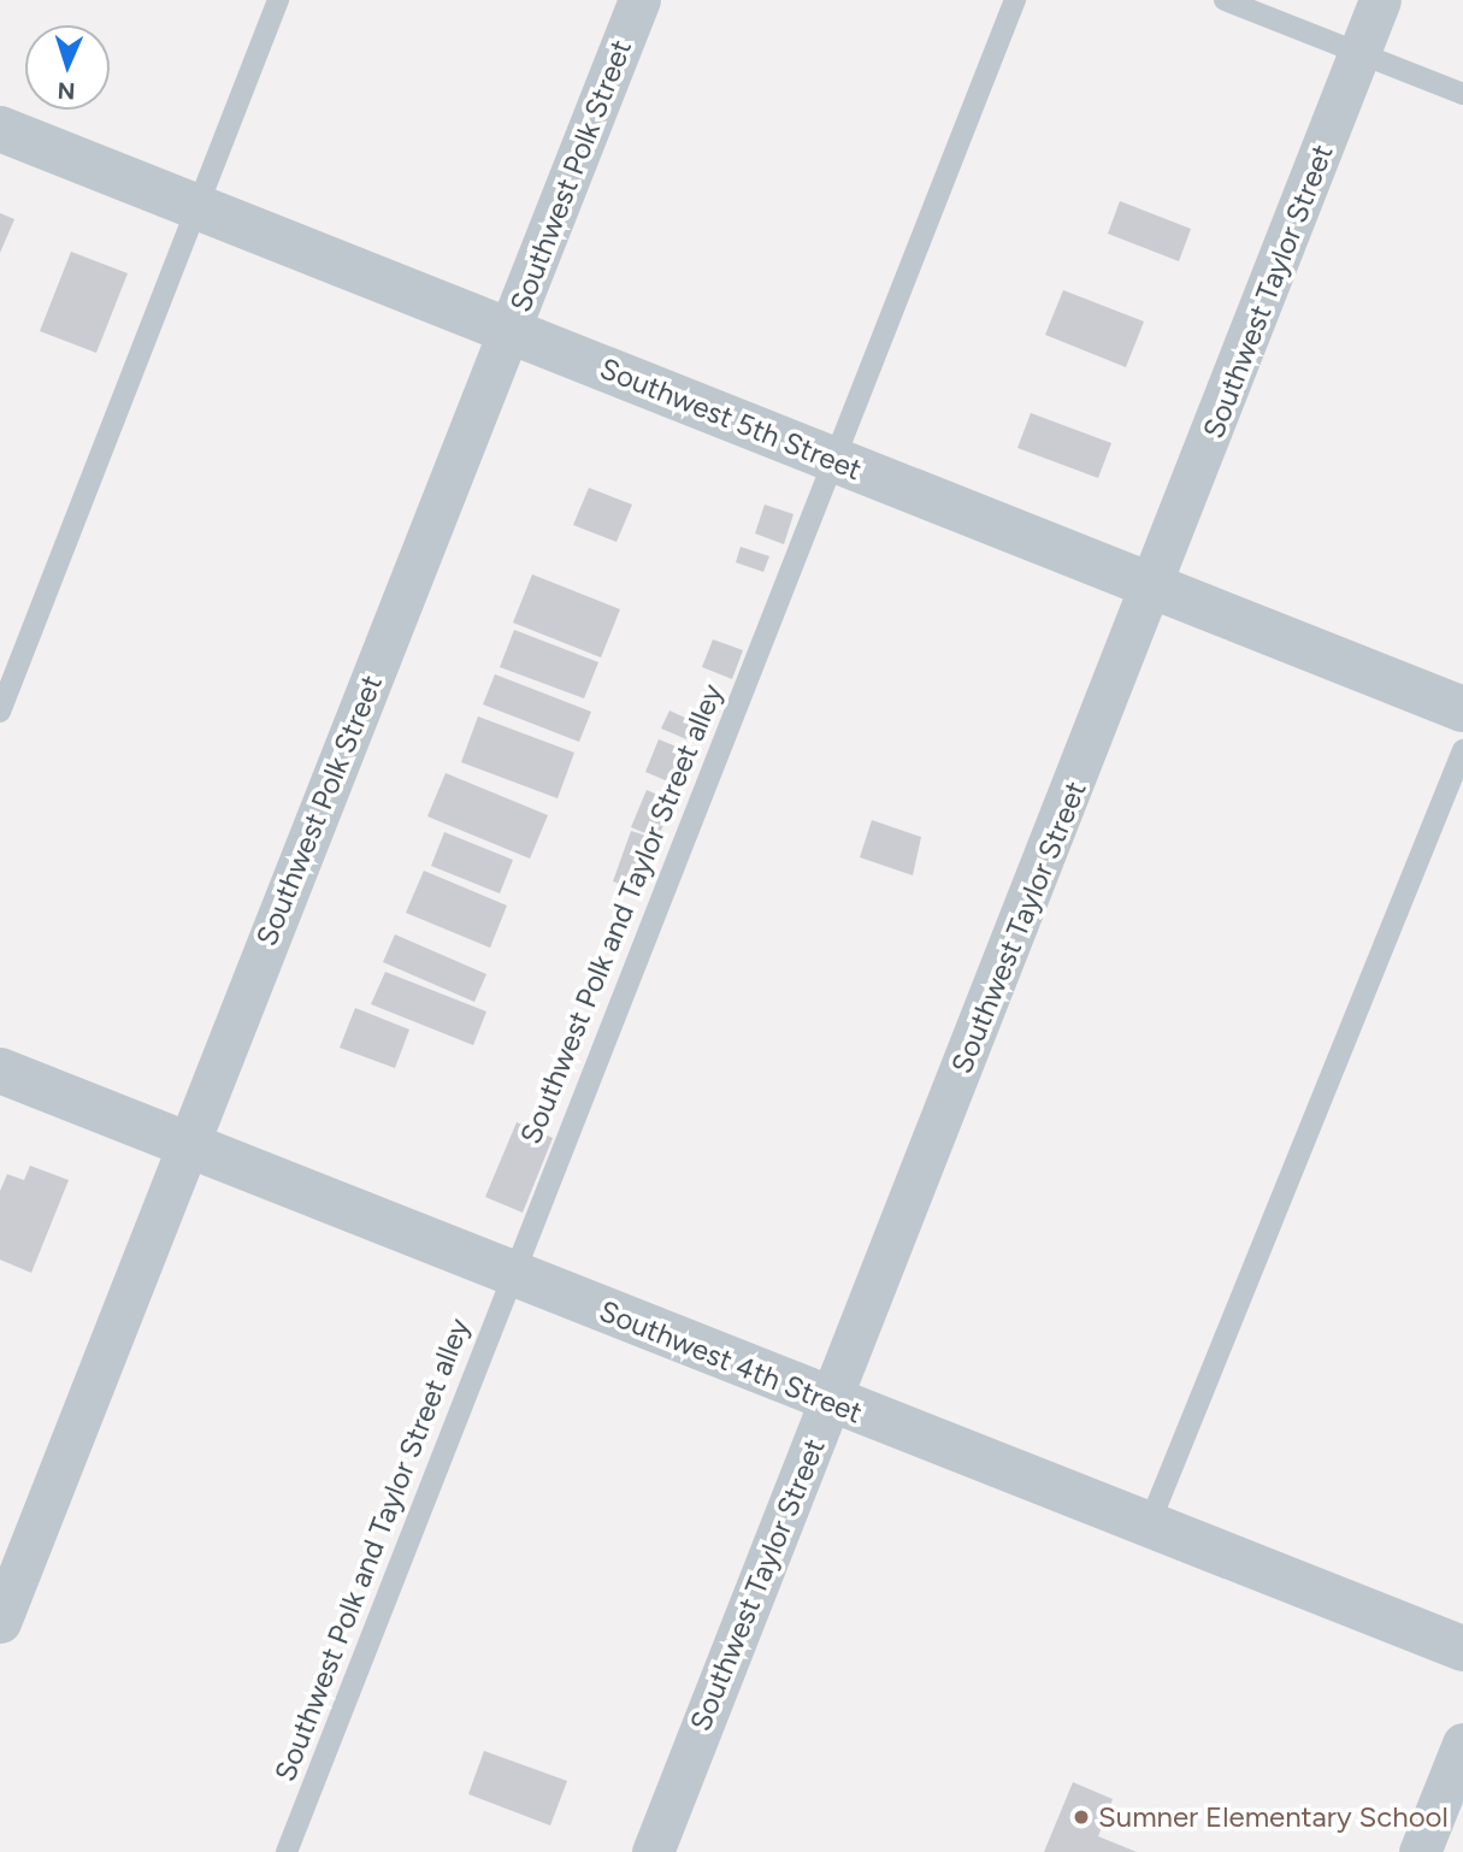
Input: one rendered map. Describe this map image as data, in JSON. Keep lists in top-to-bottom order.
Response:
{
  "streets": {
    "street": [
      "Southwest Polk Street",
      "Southwest Taylor Street",
      "Southwest 5th Street",
      "Southwest 4th Street"
    ],
    "lane": ["Southwest Polk and Taylor Street alley"]
  },
  "crossings": [
    ["Southwest Polk Street", "Southwest 5th Street"],
    ["Southwest Polk Street", "Southwest 4th Street"],
    ["Southwest Taylor Street", "Southwest 5th Street"],
    ["Southwest Taylor Street", "Southwest 4th Street"],
    ["Southwest 5th Street", "Southwest Polk and Taylor Street alley"],
    ["Southwest Polk and Taylor Street alley", "Southwest 4th Street"]
  ],
  "places": ["Sumner Elementary School"],
  "north": "bottom"
}
